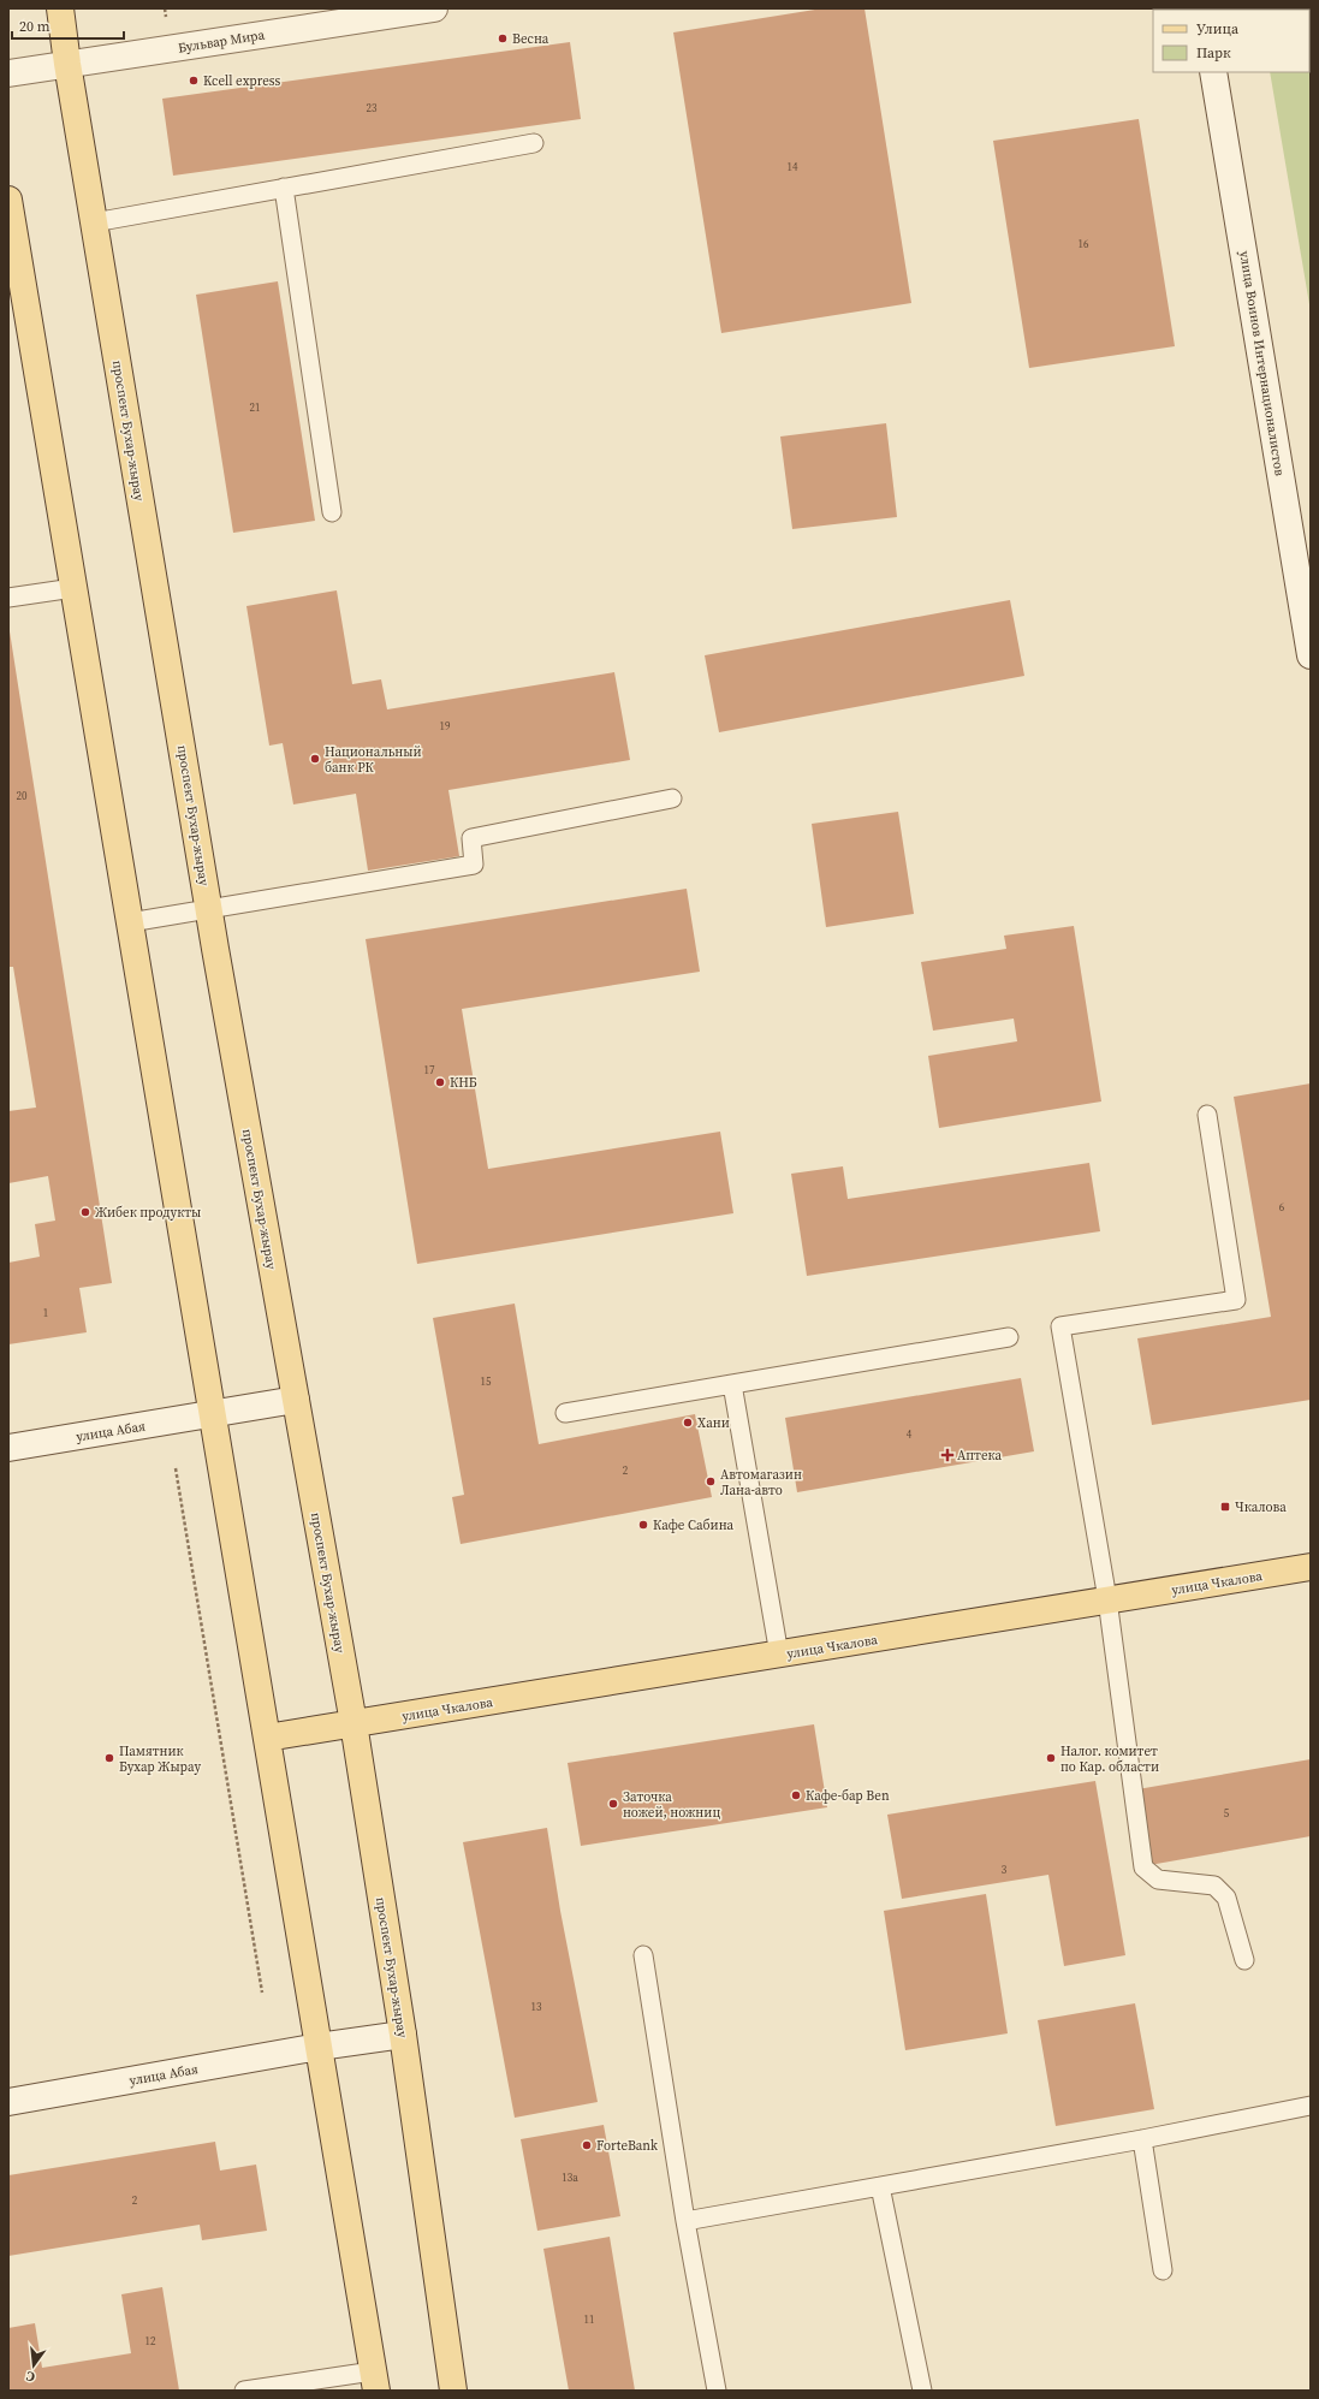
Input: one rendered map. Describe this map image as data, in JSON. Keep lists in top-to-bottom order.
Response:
{
  "streets": {
    "main road": [
      "Бульвар Мира",
      "улица Воинов Интернационалистов",
      "проспект Бухар-жырау",
      "улица Абая",
      "улица Чкалова"
    ]
  },
  "crossings": [
    ["Бульвар Мира", "проспект Бухар-жырау"],
    ["проспект Бухар-жырау", "улица Абая"],
    ["проспект Бухар-жырау", "улица Чкалова"]
  ],
  "places": {
    "other": [
      "Весна",
      "Kcell express",
      "Национальный банк РК",
      "КНБ",
      "Жибек продукты",
      "Хани",
      "Автомагазин Лана-авто",
      "Кафе Сабина",
      "Памятник Бухар Жырау",
      "Налог. комитет по Кар. области",
      "Кафе-бар Ben",
      "Заточка ножей, ножниц",
      "ForteBank"
    ],
    "health": ["Аптека"],
    "transit": ["Чкалова"]
  },
  "house_numbers": [
    "23",
    "14",
    "16",
    "21",
    "19",
    "20",
    "17",
    "6",
    "1",
    "15",
    "4",
    "2",
    "5",
    "3",
    "13",
    "13а",
    "2",
    "11",
    "12"
  ],
  "legend": ["Улица", "Парк"],
  "scale_bar": "20 m",
  "north": "bottom"
}
